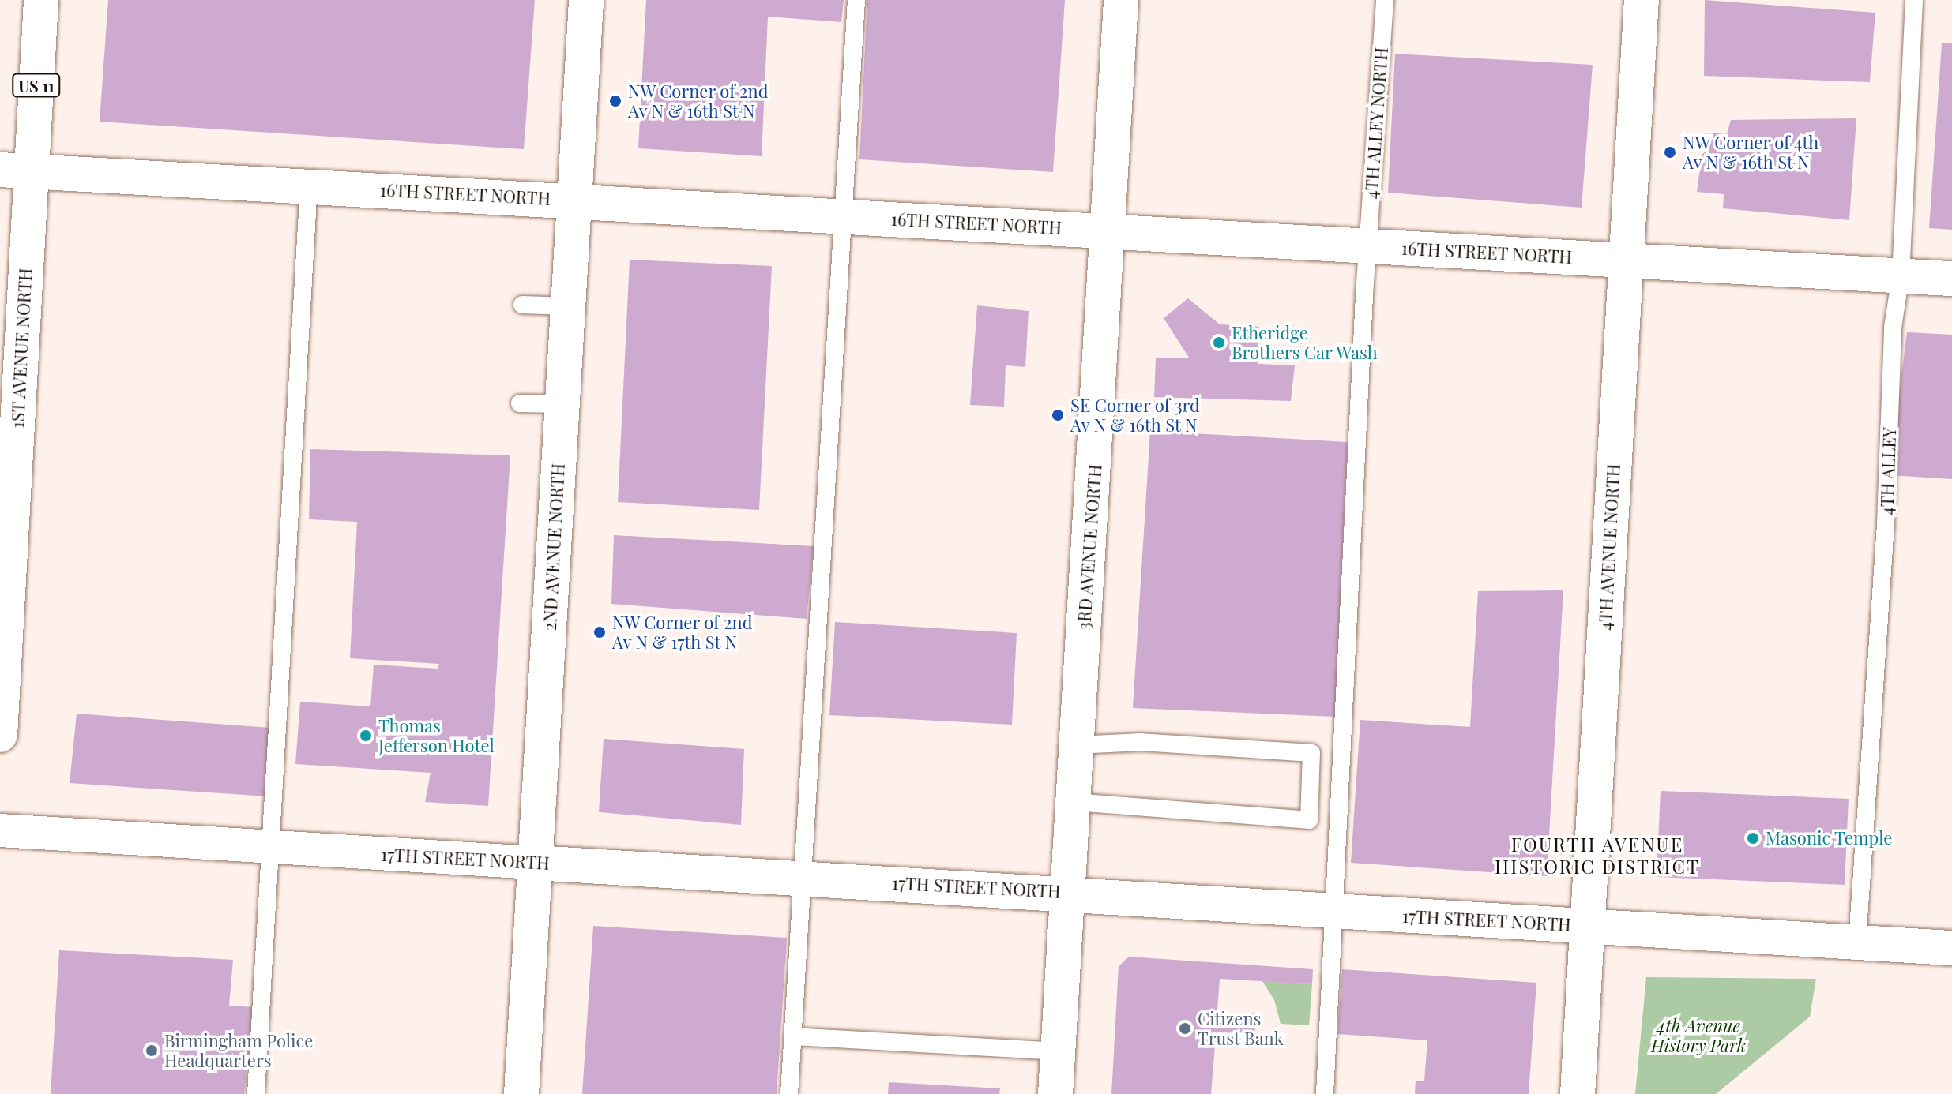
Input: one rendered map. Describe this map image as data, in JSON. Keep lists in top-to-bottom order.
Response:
{
  "streets": {
    "street": [
      "US 11",
      "16TH STREET NORTH",
      "1ST AVENUE NORTH",
      "2ND AVENUE NORTH",
      "3RD AVENUE NORTH",
      "4TH AVENUE NORTH",
      "17TH STREET NORTH"
    ],
    "lane": ["4TH ALLEY NORTH", "4TH ALLEY"]
  },
  "crossings": [
    ["4TH ALLEY NORTH", "16TH STREET NORTH"],
    ["4TH ALLEY NORTH", "17TH STREET NORTH"],
    ["16TH STREET NORTH", "1ST AVENUE NORTH"],
    ["16TH STREET NORTH", "4TH ALLEY"],
    ["16TH STREET NORTH", "2ND AVENUE NORTH"],
    ["16TH STREET NORTH", "3RD AVENUE NORTH"],
    ["16TH STREET NORTH", "4TH AVENUE NORTH"],
    ["4TH ALLEY", "17TH STREET NORTH"],
    ["2ND AVENUE NORTH", "17TH STREET NORTH"],
    ["3RD AVENUE NORTH", "17TH STREET NORTH"],
    ["4TH AVENUE NORTH", "17TH STREET NORTH"]
  ],
  "districts": ["FOURTH AVENUE HISTORIC DISTRICT"],
  "parks": ["4th Avenue History Park"],
  "places": [
    "NW Corner of 2nd Av N & 16th St N",
    "NW Corner of 4th Av N & 16th St N",
    "Etheridge Brothers Car Wash",
    "SE Corner of 3rd Av N & 16th St N",
    "NW Corner of 2nd Av N & 17th St N",
    "Thomas Jefferson Hotel",
    "Masonic Temple",
    "Citizens Trust Bank",
    "Birmingham Police Headquarters"
  ]
}
